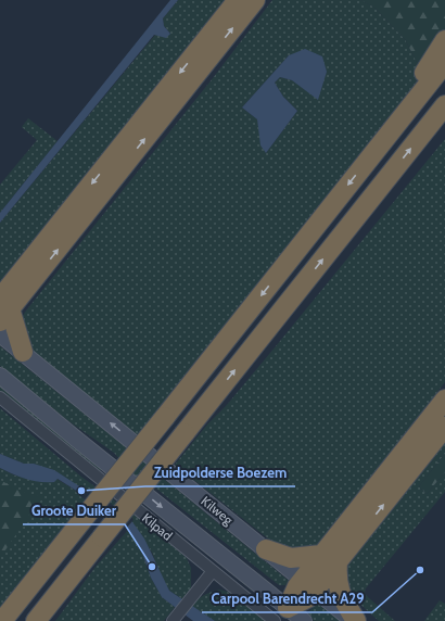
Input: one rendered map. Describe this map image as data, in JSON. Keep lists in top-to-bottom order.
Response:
{
  "streets": {
    "main road": ["Kilweg"],
    "street": ["Kilpad"]
  },
  "places": ["Zuidpolderse Boezem", "Groote Duiker", "Carpool Barendrecht A29"]
}
